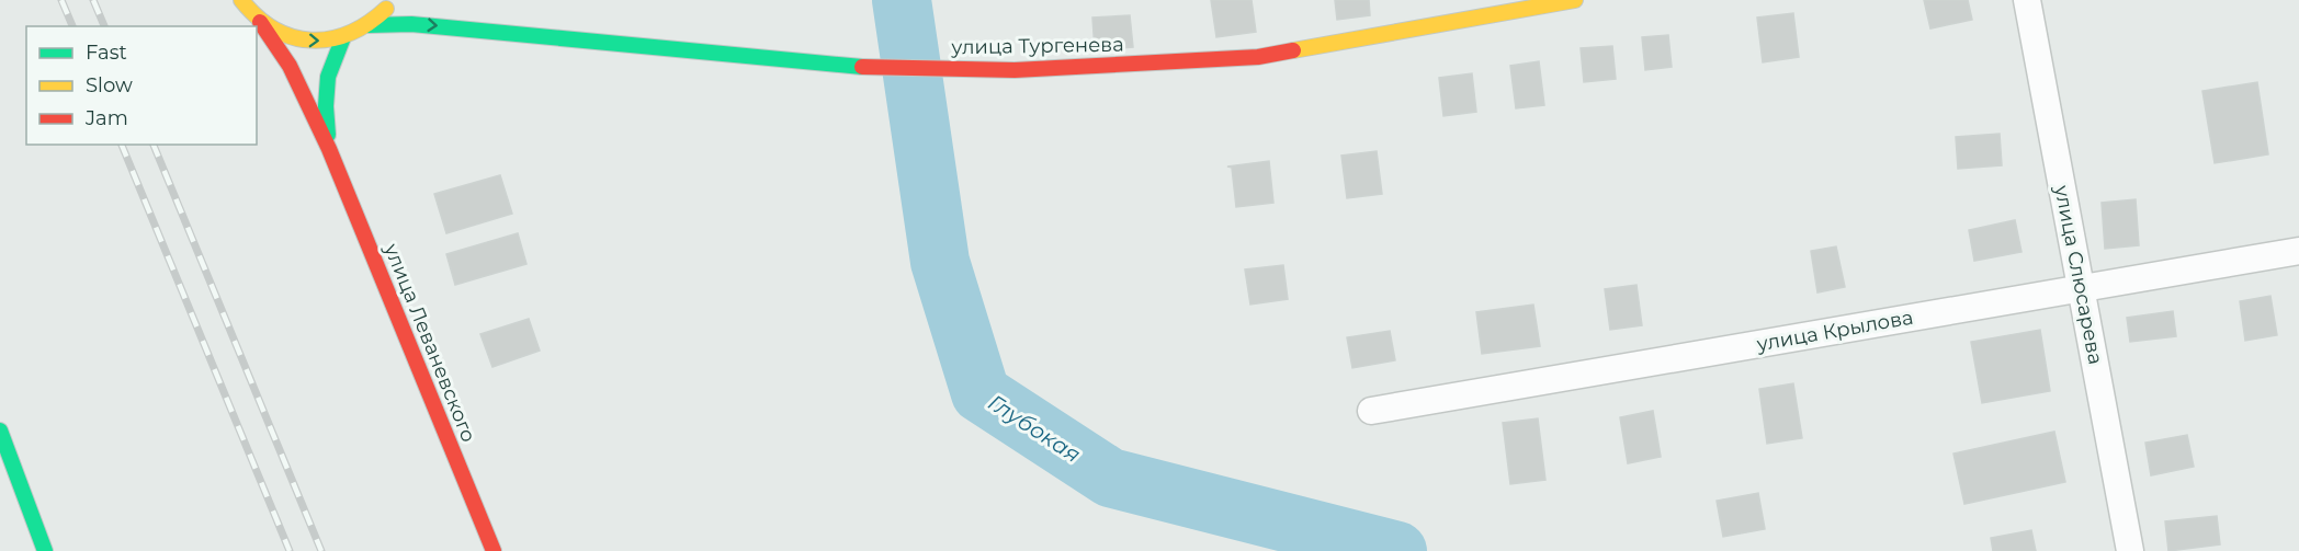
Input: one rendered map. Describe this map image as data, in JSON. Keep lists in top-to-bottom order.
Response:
{
  "streets": {
    "main road": ["улица Тургенева", "улица Леваневского"],
    "street": ["улица Слюсарева", "улица Крылова"]
  },
  "crossings": [
    ["улица Слюсарева", "улица Крылова"]
  ],
  "water": ["Глубокая"],
  "legend": ["Fast", "Slow", "Jam"]
}
